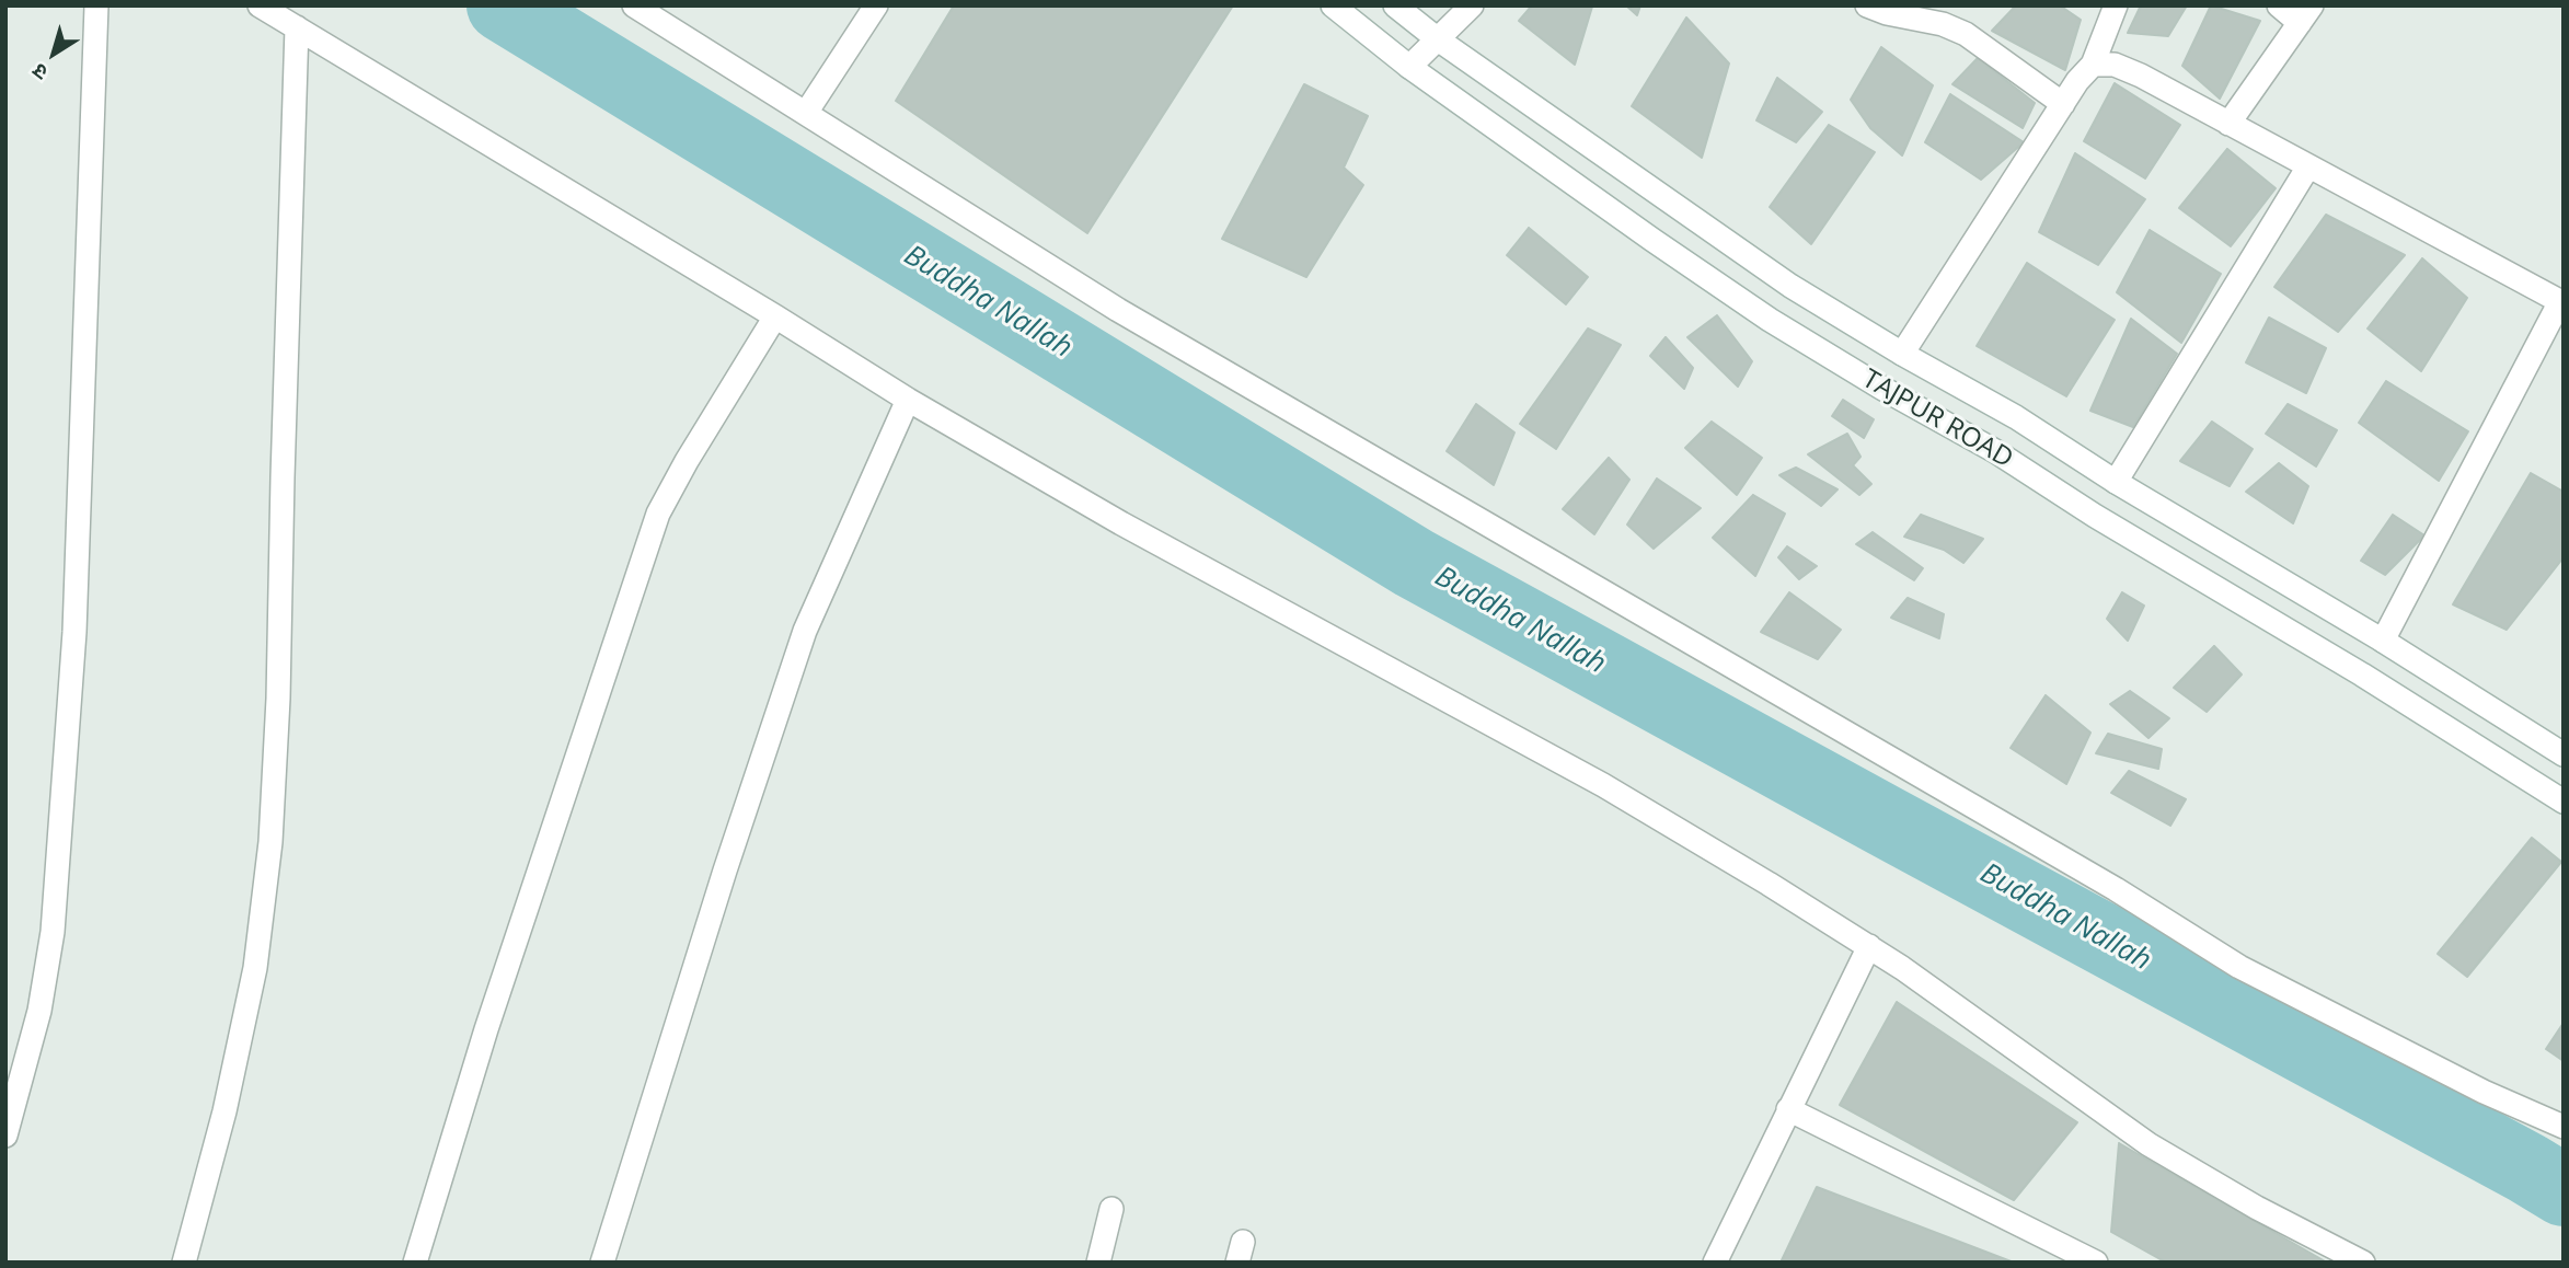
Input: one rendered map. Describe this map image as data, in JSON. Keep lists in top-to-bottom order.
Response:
{
  "streets": {
    "street": ["TAJPUR ROAD"]
  },
  "water": ["Buddha Nallah"],
  "north": "bottom left"
}
